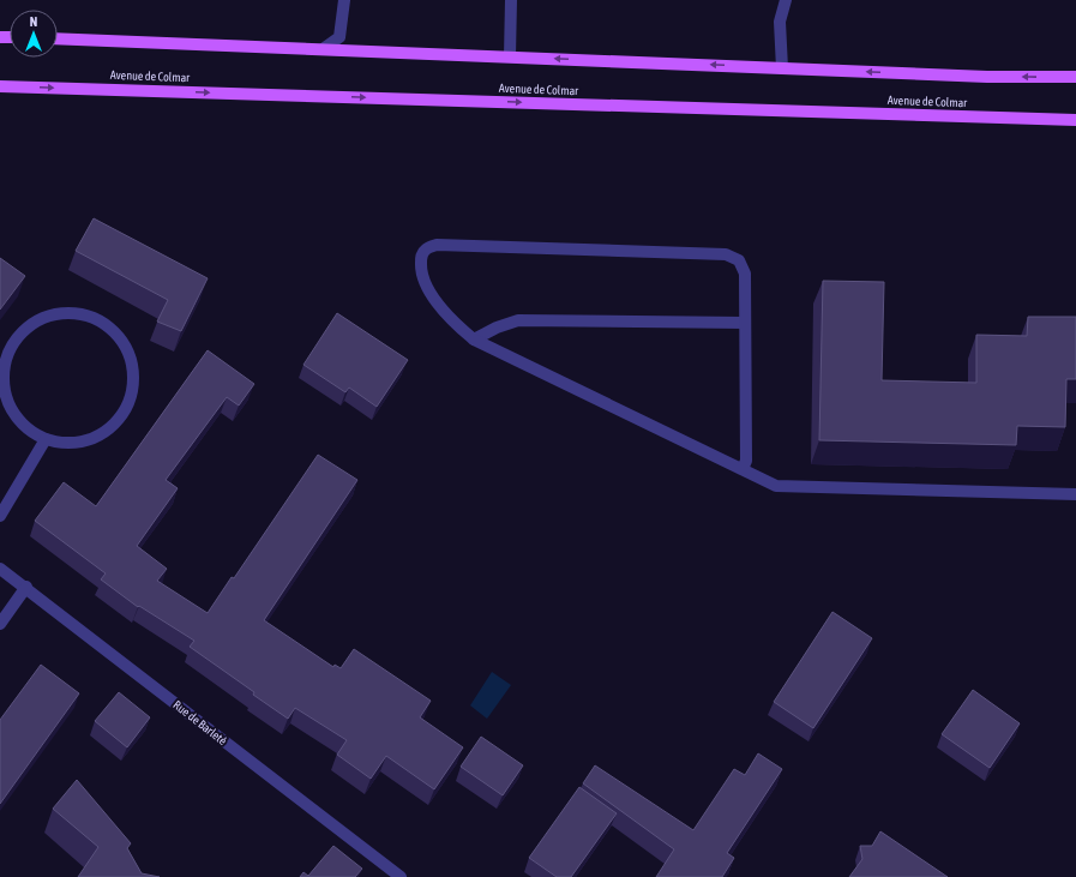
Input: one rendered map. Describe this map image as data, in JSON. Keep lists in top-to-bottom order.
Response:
{
  "streets": {
    "main road": ["Avenue de Colmar"],
    "street": ["Rue de Barleté"]
  },
  "north": "top"
}
